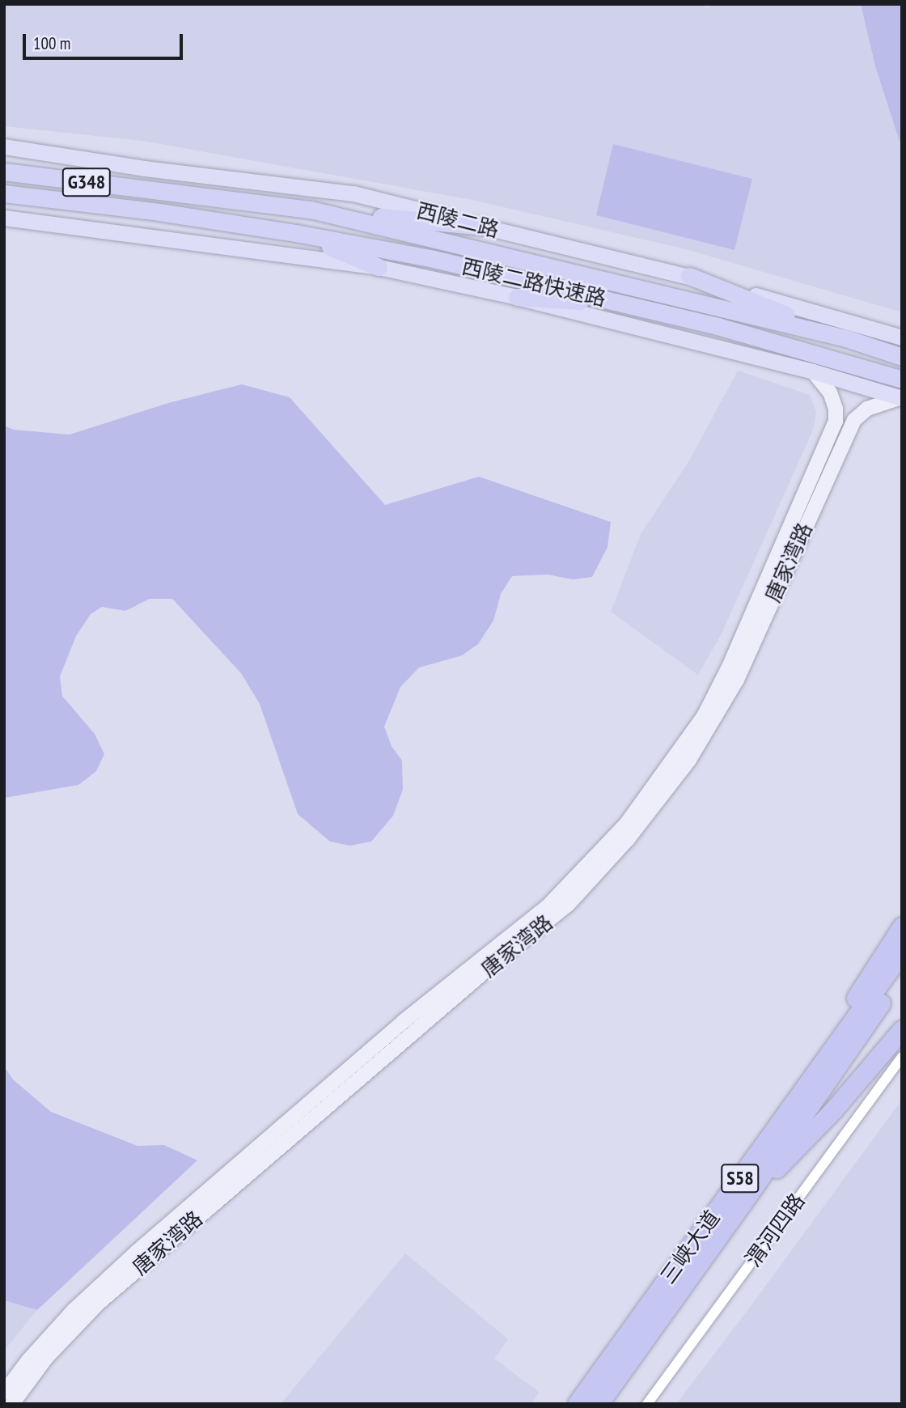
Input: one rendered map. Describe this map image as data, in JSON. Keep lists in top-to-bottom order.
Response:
{
  "streets": {
    "highway": [
      "G348",
      "西陵二路快速路",
      "S58",
      "三峡大道"
    ],
    "main road": ["西陵二路", "唐家湾路"],
    "street": ["渭河四路"]
  },
  "scale_bar": "100 m"
}
